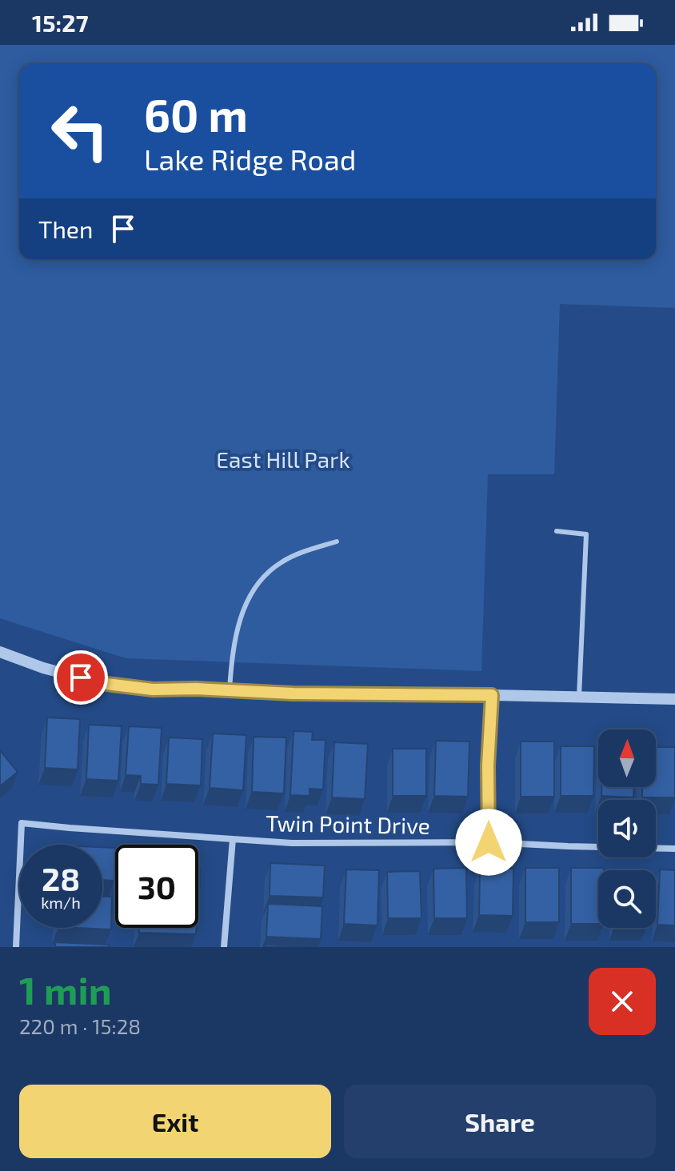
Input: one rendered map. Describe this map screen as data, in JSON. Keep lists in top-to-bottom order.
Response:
{
  "streets": {
    "street": ["Twin Point Drive"]
  },
  "parks": ["East Hill Park"],
  "north": "top",
  "page": {
    "status": "15:27",
    "turn": ["60 m", "Lake Ridge Road"],
    "then": "Then",
    "speed": "28 km/h",
    "limit": "30",
    "heading": ["1 min", "220 m · 15:28"],
    "buttons": ["Exit", "Share"]
  }
}
